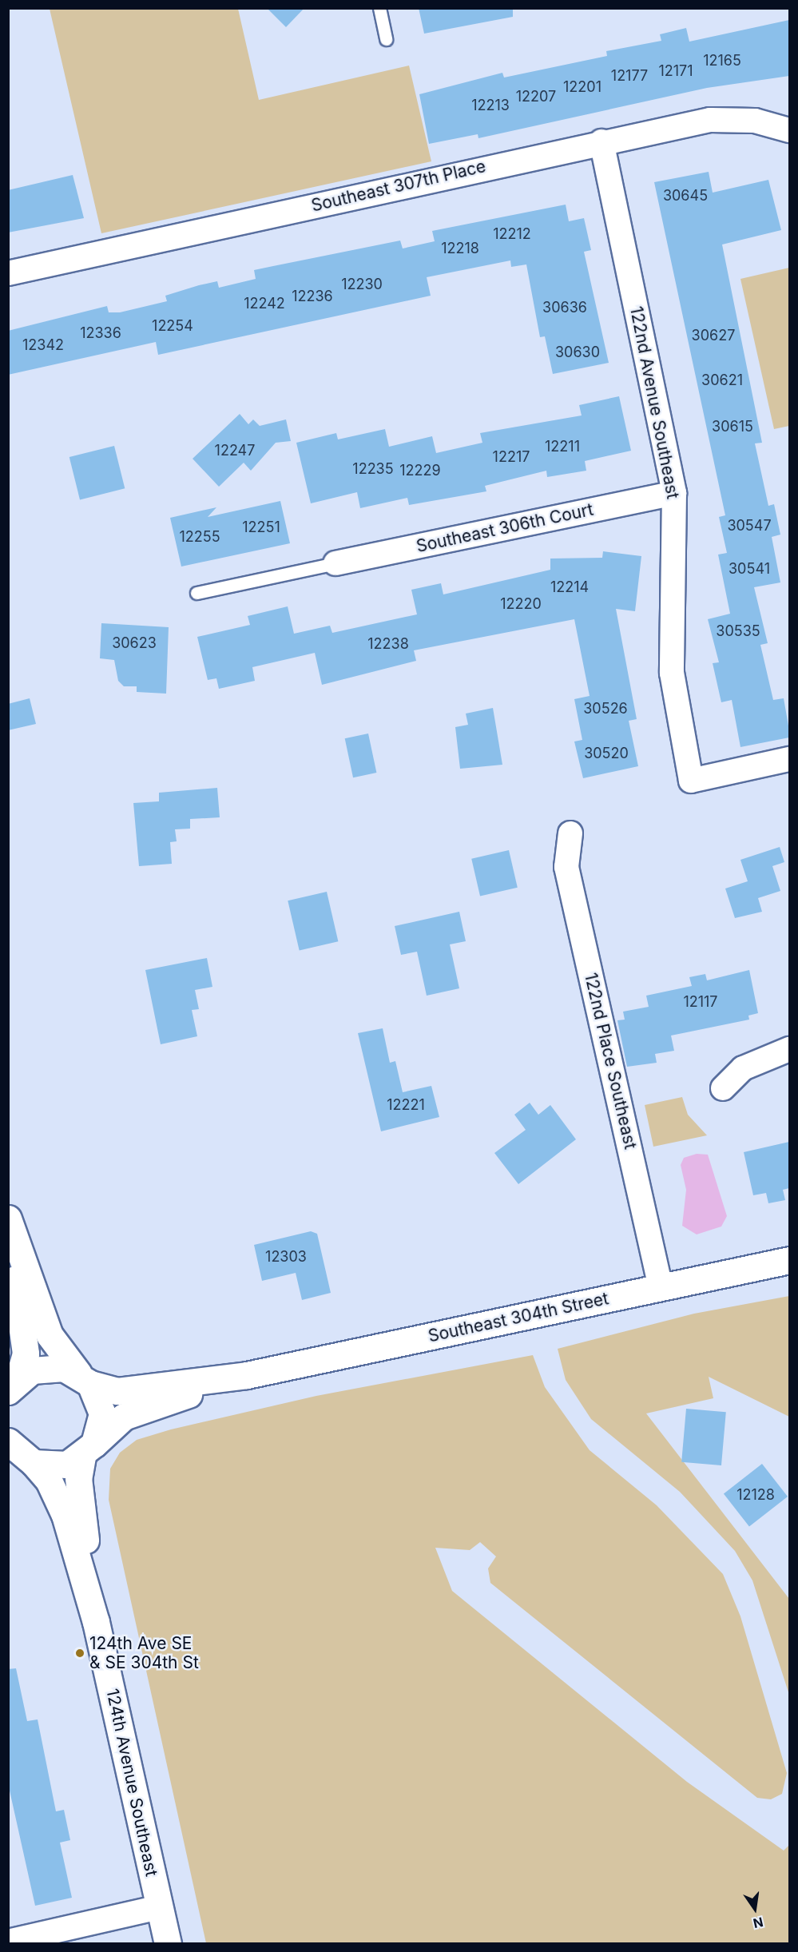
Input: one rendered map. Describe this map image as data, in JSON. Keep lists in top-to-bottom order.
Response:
{
  "streets": {
    "street": [
      "Southeast 307th Place",
      "122nd Avenue Southeast",
      "Southeast 306th Court",
      "122nd Place Southeast",
      "Southeast 304th Street",
      "124th Avenue Southeast"
    ]
  },
  "crossings": [
    ["Southeast 307th Place", "122nd Avenue Southeast"],
    ["122nd Avenue Southeast", "Southeast 306th Court"],
    ["122nd Place Southeast", "Southeast 304th Street"],
    ["Southeast 304th Street", "124th Avenue Southeast"]
  ],
  "places": ["124th Ave SE & SE 304th St"],
  "house_numbers": [
    "12165",
    "12171",
    "12177",
    "12201",
    "12207",
    "12213",
    "30645",
    "12212",
    "12218",
    "12230",
    "12236",
    "12242",
    "30636",
    "12254",
    "12336",
    "30627",
    "12342",
    "30630",
    "30621",
    "30615",
    "12211",
    "12247",
    "12217",
    "12235",
    "12229",
    "30547",
    "12251",
    "12255",
    "30541",
    "12214",
    "12220",
    "30535",
    "30623",
    "12238",
    "30526",
    "30520",
    "12117",
    "12221",
    "12303",
    "12128"
  ],
  "north": "bottom"
}
